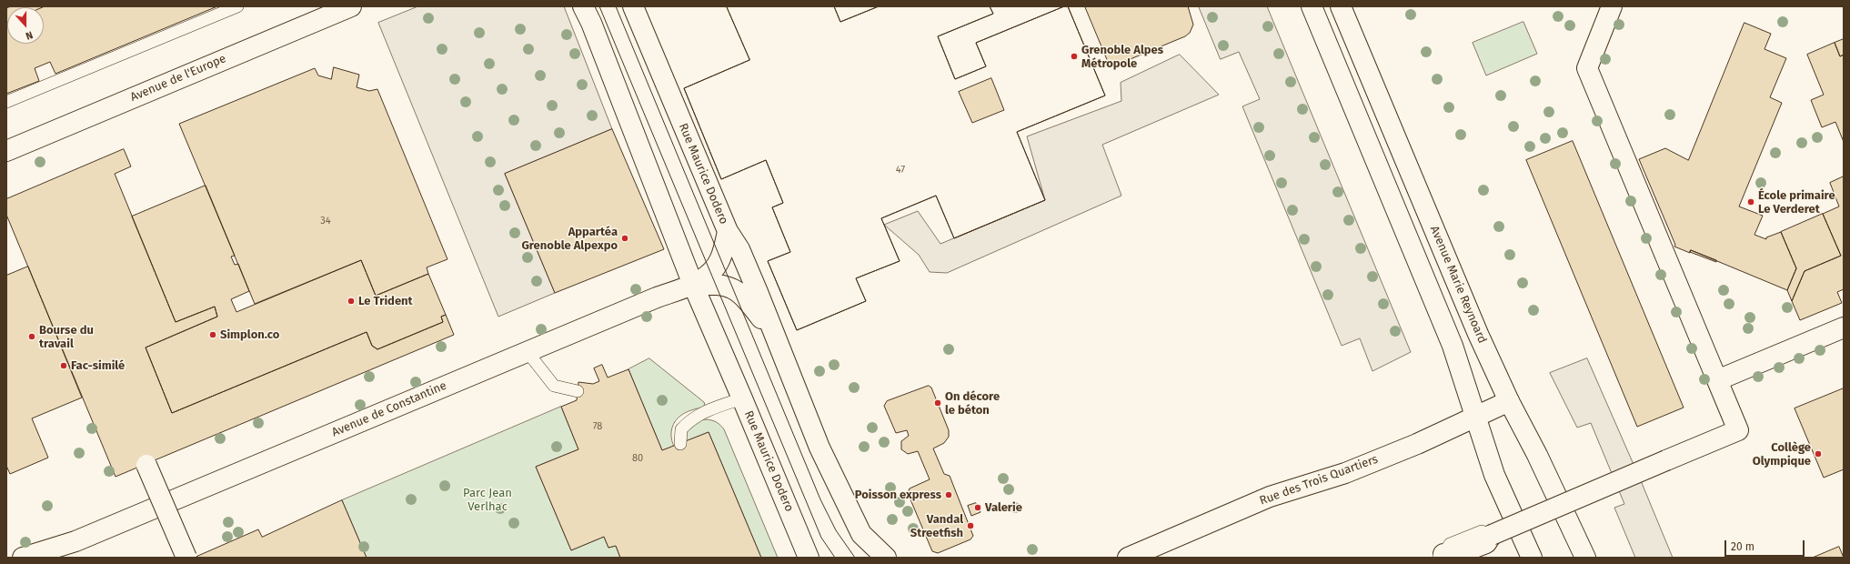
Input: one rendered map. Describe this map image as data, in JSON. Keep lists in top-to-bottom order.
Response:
{
  "streets": {
    "street": [
      "Avenue de l'Europe",
      "Rue Maurice Dodero",
      "Avenue Marie Reynoard",
      "Avenue de Constantine",
      "Rue des Trois Quartiers"
    ]
  },
  "crossings": [
    ["Rue Maurice Dodero", "Avenue de Constantine"],
    ["Avenue Marie Reynoard", "Rue des Trois Quartiers"]
  ],
  "parks": ["Parc Jean Verlhac"],
  "places": [
    "Grenoble Alpes Métropole",
    "École primaire Le Verderet",
    "Appartéa Grenoble Alpexpo",
    "Le Trident",
    "Simplon.co",
    "Bourse du travail",
    "Fac-similé",
    "On décore le béton",
    "Collège Olympique",
    "Poisson express",
    "Valerie",
    "Vandal Streetfish"
  ],
  "house_numbers": [
    "47",
    "34",
    "78",
    "80"
  ],
  "scale_bar": "20 m",
  "north": "bottom"
}
